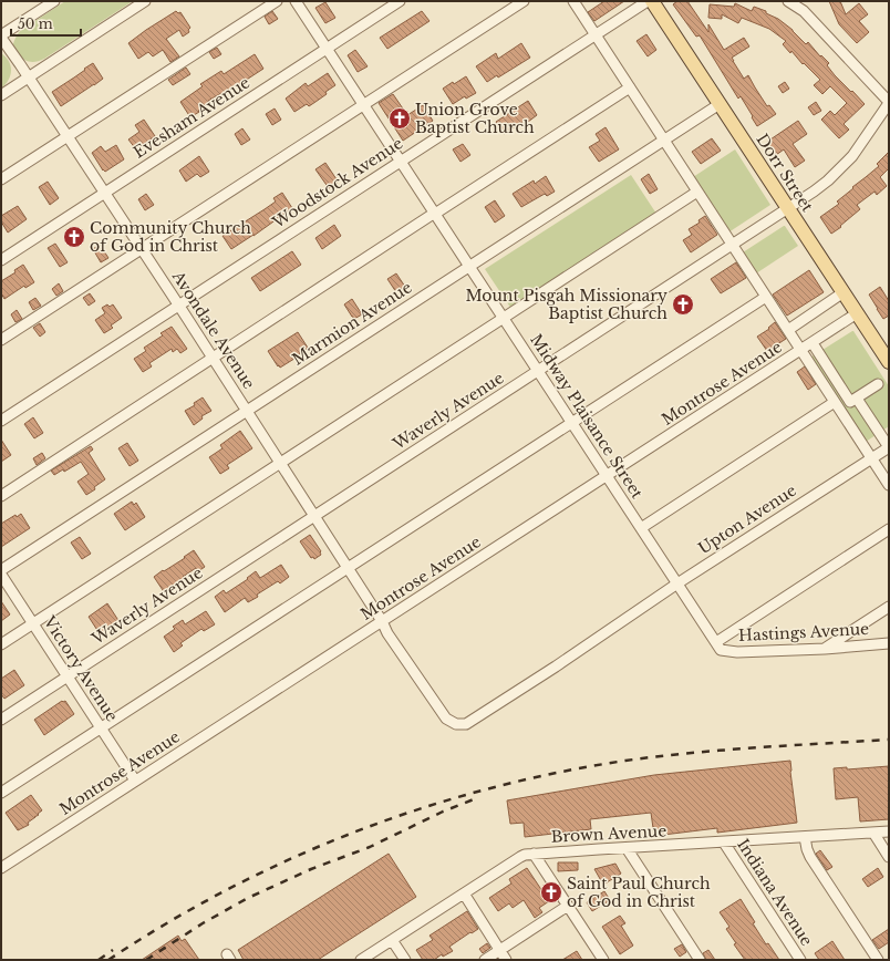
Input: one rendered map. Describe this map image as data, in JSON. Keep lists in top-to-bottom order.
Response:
{
  "streets": {
    "main road": ["Dorr Street"],
    "street": [
      "Evesham Avenue",
      "Woodstock Avenue",
      "Marmion Avenue",
      "Avondale Avenue",
      "Montrose Avenue",
      "Waverly Avenue",
      "Midway Plaisance Street",
      "Upton Avenue",
      "Hastings Avenue",
      "Victory Avenue",
      "Brown Avenue",
      "Indiana Avenue"
    ]
  },
  "crossings": [
    ["Evesham Avenue", "Avondale Avenue"],
    ["Evesham Avenue", "Midway Plaisance Street"],
    ["Dorr Street", "Marmion Avenue"],
    ["Dorr Street", "Montrose Avenue"],
    ["Dorr Street", "Waverly Avenue"],
    ["Woodstock Avenue", "Avondale Avenue"],
    ["Woodstock Avenue", "Midway Plaisance Street"],
    ["Marmion Avenue", "Avondale Avenue"],
    ["Marmion Avenue", "Midway Plaisance Street"],
    ["Avondale Avenue", "Montrose Avenue"],
    ["Avondale Avenue", "Waverly Avenue"],
    ["Avondale Avenue", "Upton Avenue"],
    ["Montrose Avenue", "Midway Plaisance Street"],
    ["Montrose Avenue", "Victory Avenue"],
    ["Waverly Avenue", "Midway Plaisance Street"],
    ["Waverly Avenue", "Victory Avenue"],
    ["Midway Plaisance Street", "Upton Avenue"],
    ["Midway Plaisance Street", "Hastings Avenue"],
    ["Brown Avenue", "Indiana Avenue"]
  ],
  "places": {
    "church": [
      "Union Grove Baptist Church",
      "Community Church of God in Christ",
      "Mount Pisgah Missionary Baptist Church",
      "Saint Paul Church of God in Christ"
    ]
  },
  "scale_bar": "50 m"
}
